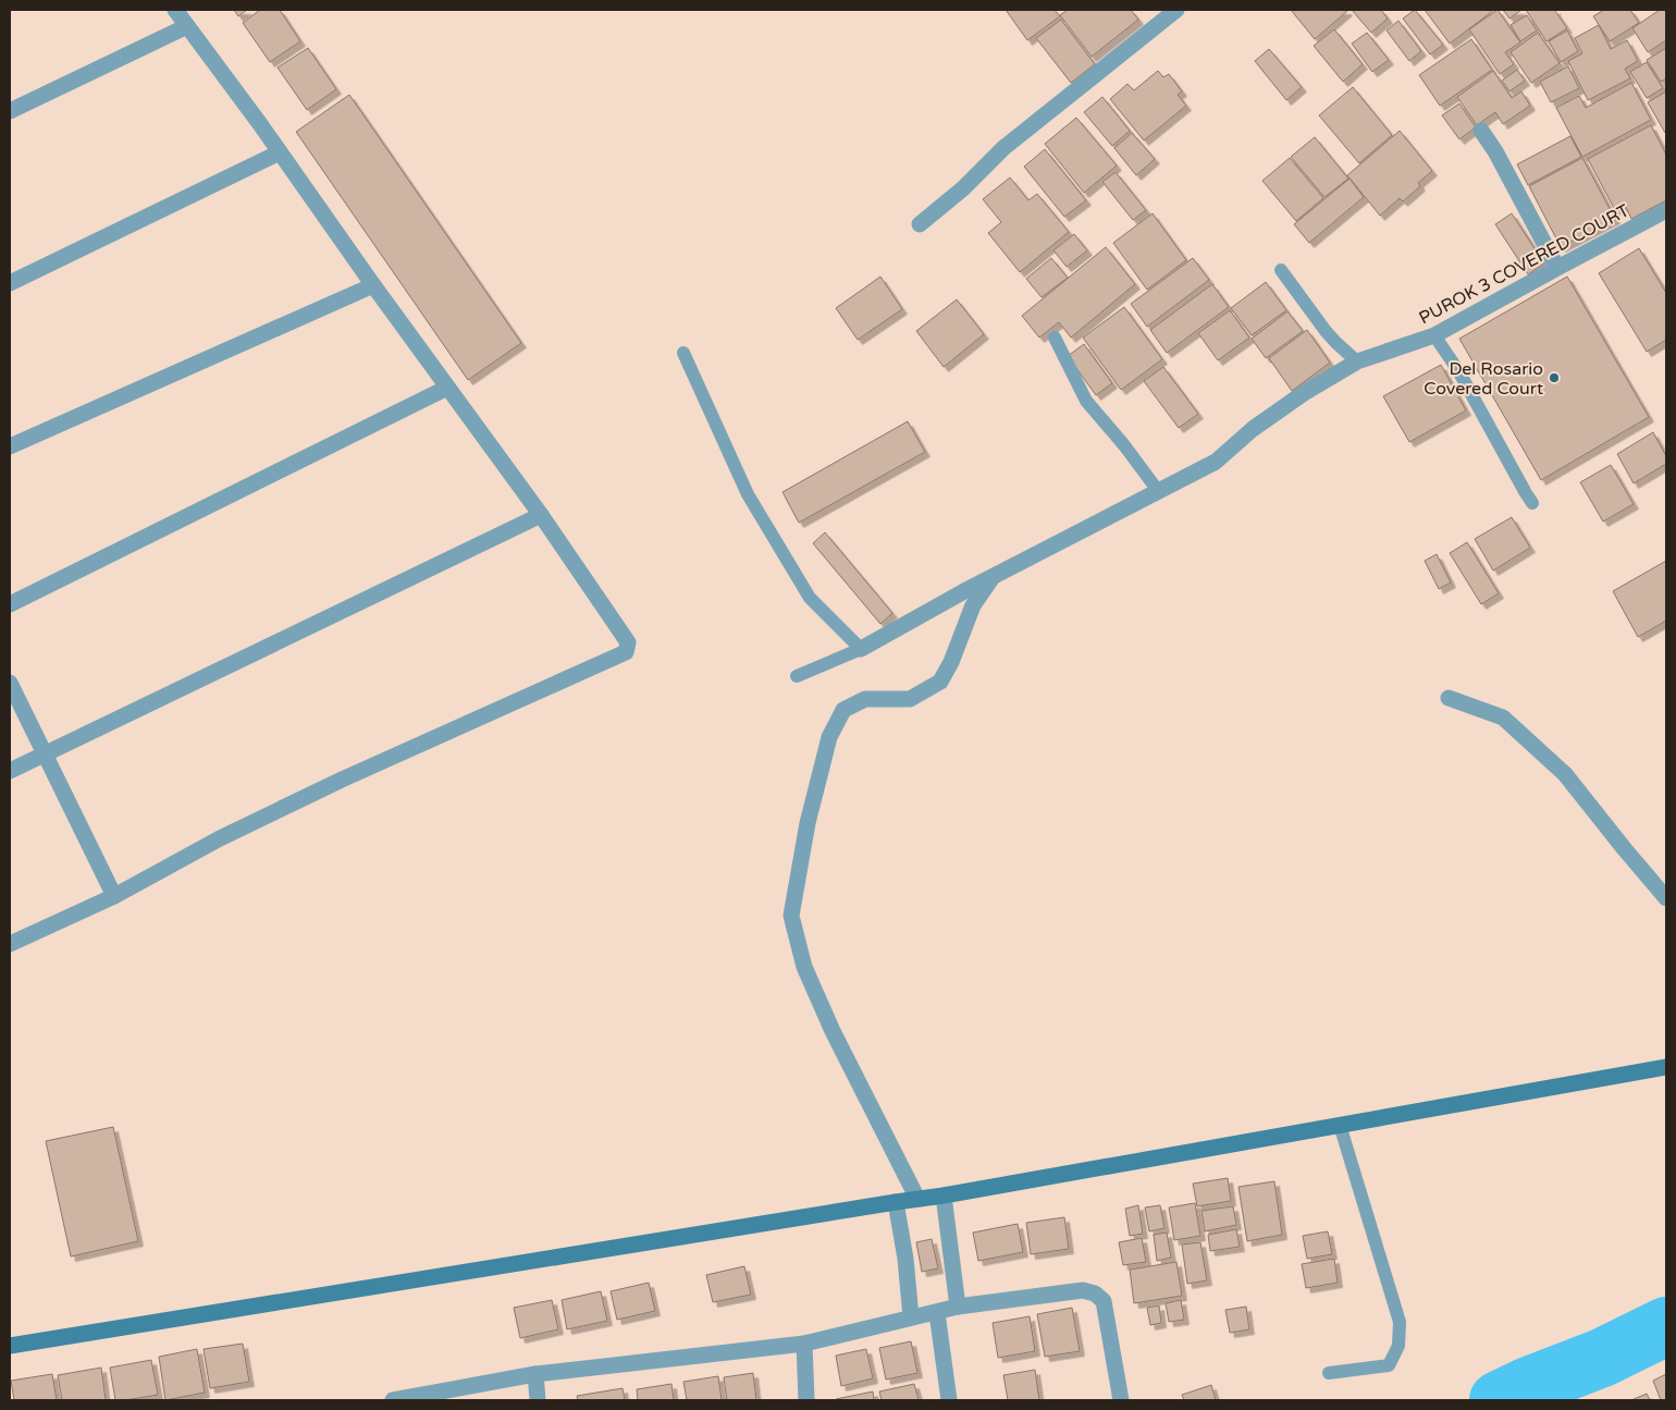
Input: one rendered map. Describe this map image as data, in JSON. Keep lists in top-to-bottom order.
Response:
{
  "streets": {
    "street": ["PUROK 3 COVERED COURT"]
  },
  "places": ["Del Rosario Covered Court"]
}
